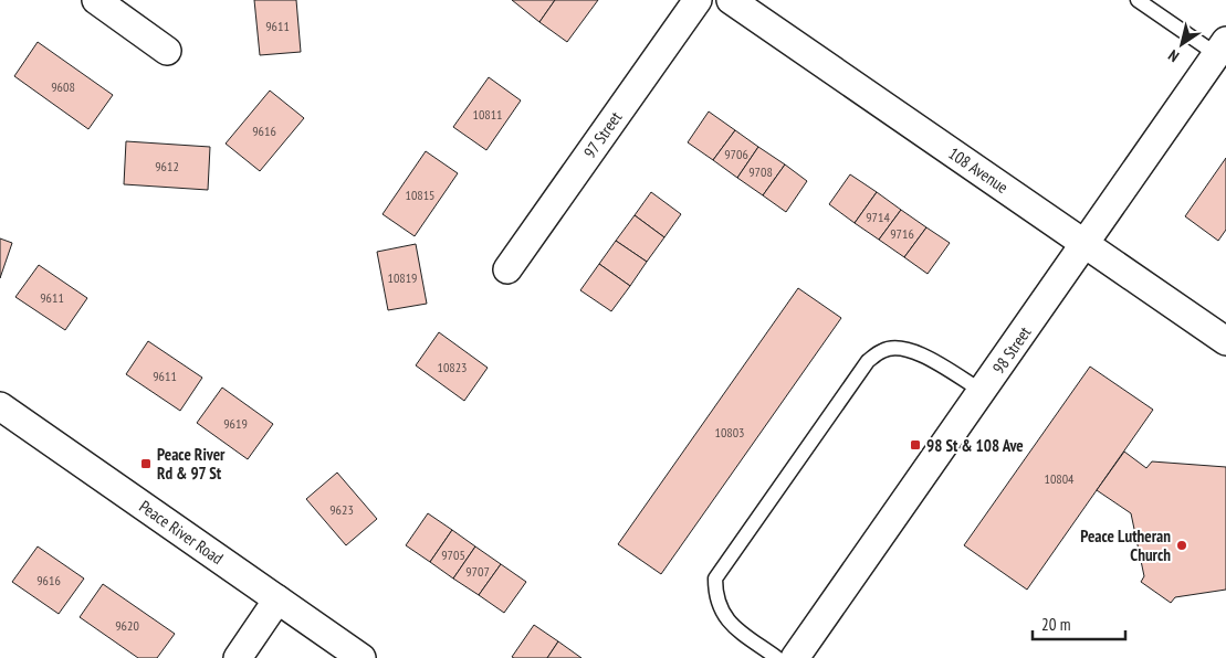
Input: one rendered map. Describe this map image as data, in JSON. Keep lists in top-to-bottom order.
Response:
{
  "streets": {
    "street": [
      "97 Street",
      "108 Avenue",
      "98 Street",
      "Peace River Road"
    ]
  },
  "crossings": [
    ["108 Avenue", "98 Street"]
  ],
  "places": {
    "transit": ["98 St & 108 Ave", "Peace River Rd & 97 St"],
    "other": ["Peace Lutheran Church"]
  },
  "house_numbers": [
    "9611",
    "9608",
    "10811",
    "9616",
    "9706",
    "9612",
    "9708",
    "10815",
    "9714",
    "9716",
    "10819",
    "9611",
    "10823",
    "9611",
    "9619",
    "10803",
    "10804",
    "9623",
    "9705",
    "9707",
    "9616",
    "9620"
  ],
  "scale_bar": "20 m",
  "north": "bottom left"
}
